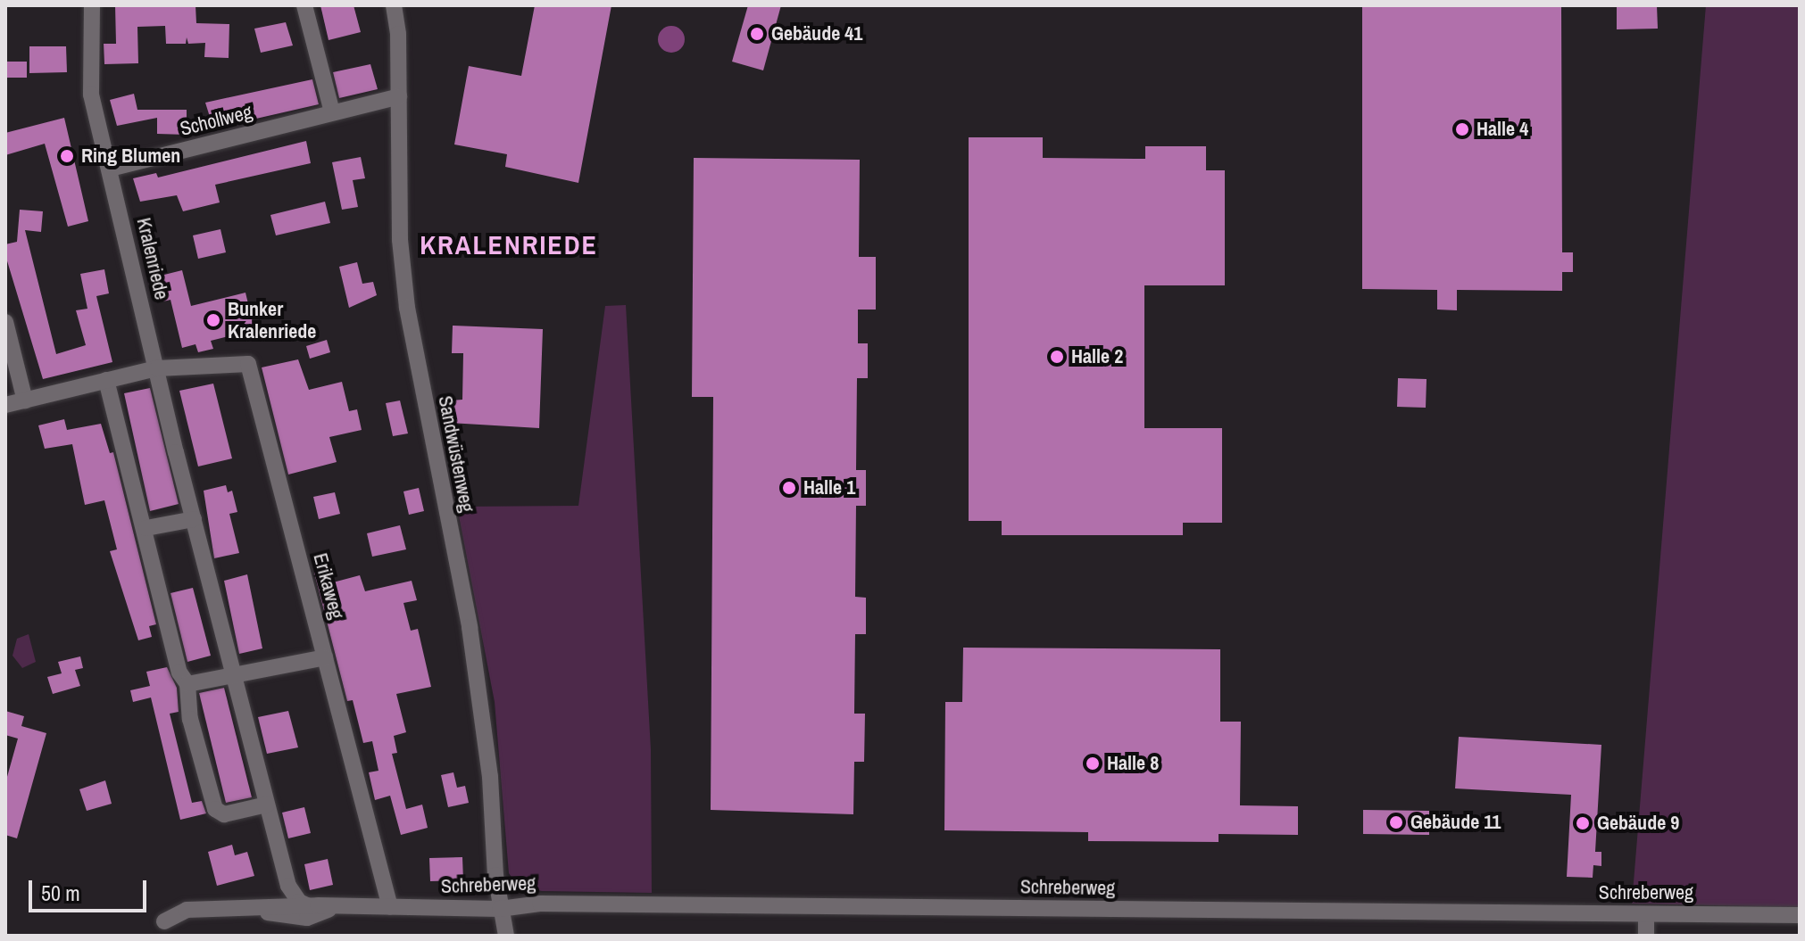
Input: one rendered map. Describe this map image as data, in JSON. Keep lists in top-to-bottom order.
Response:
{
  "streets": {
    "street": [
      "Schollweg",
      "Kralenriede",
      "Sandwüstenweg",
      "Erikaweg",
      "Schreberweg"
    ]
  },
  "crossings": [
    ["Schollweg", "Kralenriede"],
    ["Schollweg", "Sandwüstenweg"],
    ["Kralenriede", "Erikaweg"],
    ["Kralenriede", "Schreberweg"],
    ["Sandwüstenweg", "Schreberweg"],
    ["Erikaweg", "Schreberweg"]
  ],
  "districts": ["KRALENRIEDE"],
  "places": [
    "Gebäude 41",
    "Halle 4",
    "Ring Blumen",
    "Bunker Kralenriede",
    "Halle 2",
    "Halle 1",
    "Halle 8",
    "Gebäude 11",
    "Gebäude 9"
  ],
  "scale_bar": "50 m"
}
